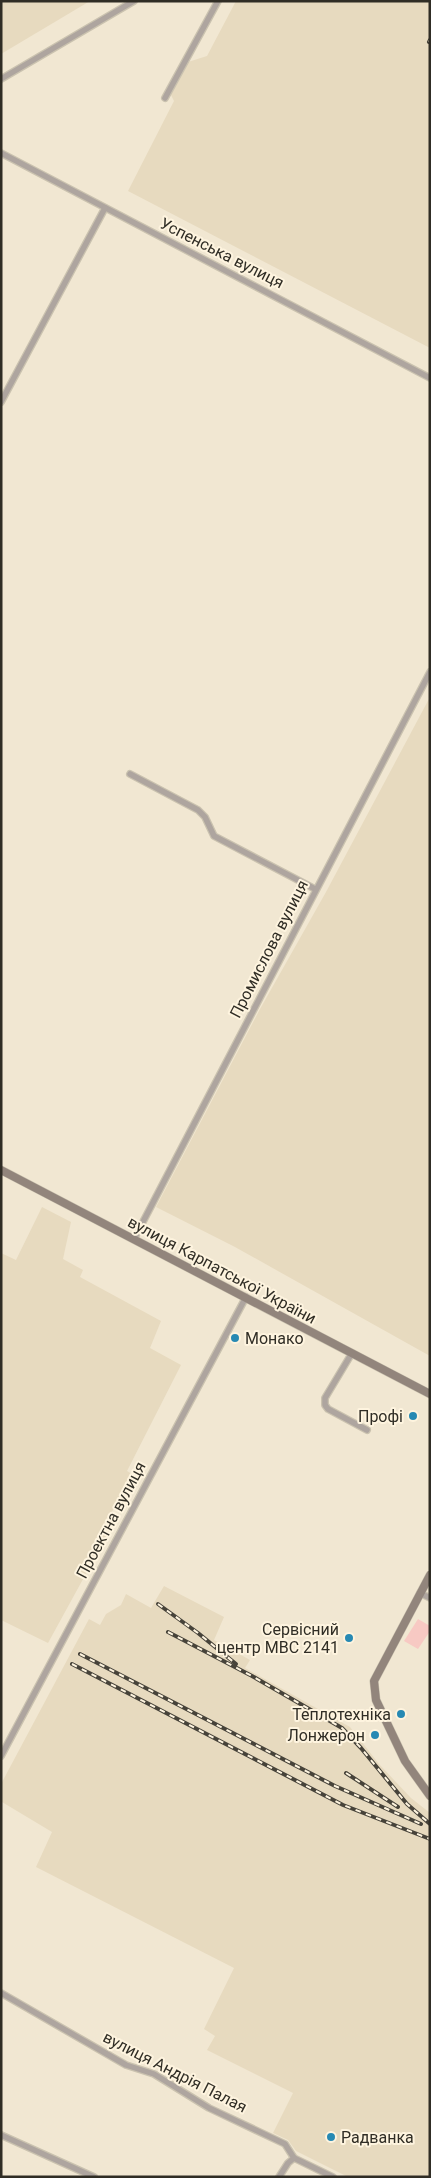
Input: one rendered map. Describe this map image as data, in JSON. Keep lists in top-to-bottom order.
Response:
{
  "streets": {
    "main road": ["вулиця Карпатської України"],
    "street": [
      "Успенська вулиця",
      "Промислова вулиця",
      "Проектна вулиця",
      "вулиця Андрія Палая"
    ]
  },
  "crossings": [
    ["Промислова вулиця", "вулиця Карпатської України"],
    ["вулиця Карпатської України", "Проектна вулиця"]
  ],
  "places": [
    "Монако",
    "Профі",
    "Сервісний центр МВС 2141",
    "Теплотехніка",
    "Лонжерон",
    "Радванка"
  ]
}
